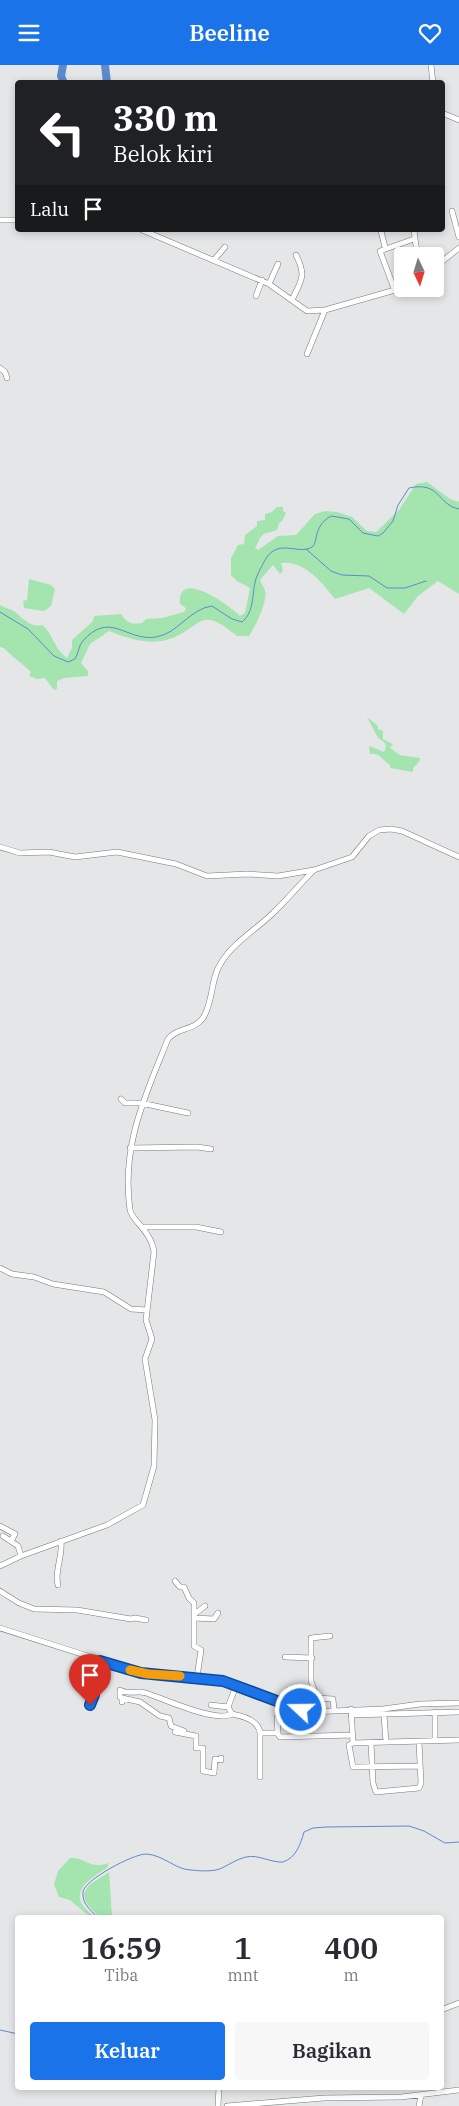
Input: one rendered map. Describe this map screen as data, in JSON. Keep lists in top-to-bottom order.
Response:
{
  "north": "bottom",
  "page": {
    "header": "Beeline",
    "turn": ["330 m", "Belok kiri"],
    "then": "Lalu",
    "eta": [
      "16:59",
      "Tiba",
      "1",
      "mnt",
      "400",
      "m"
    ],
    "buttons": ["Keluar", "Bagikan"]
  }
}
